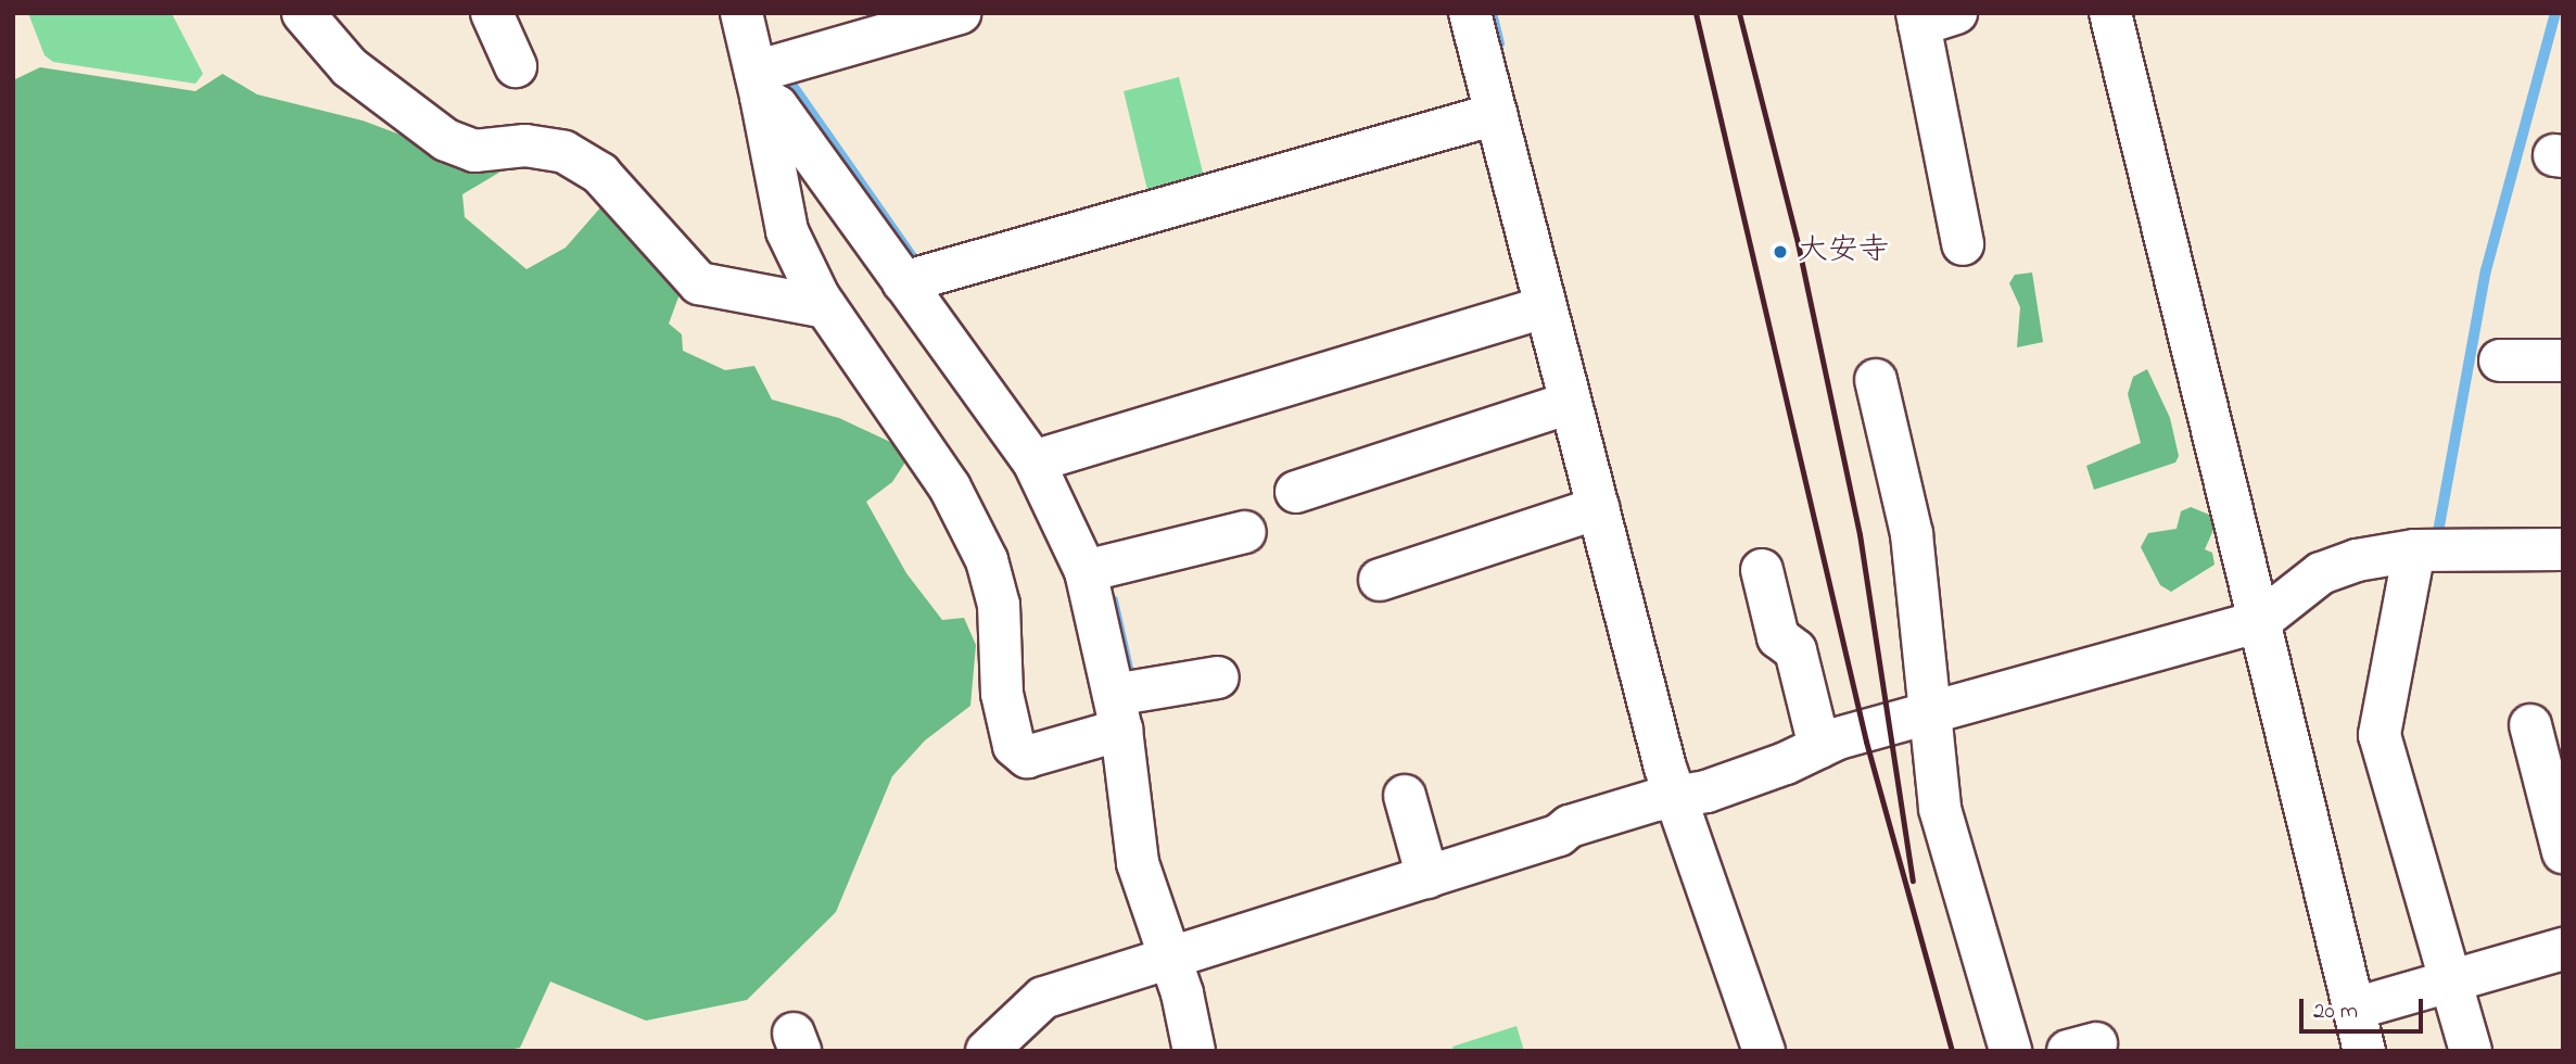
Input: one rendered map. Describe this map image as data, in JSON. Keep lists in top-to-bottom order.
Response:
{
  "places": ["大安寺"],
  "scale_bar": "20 m"
}
